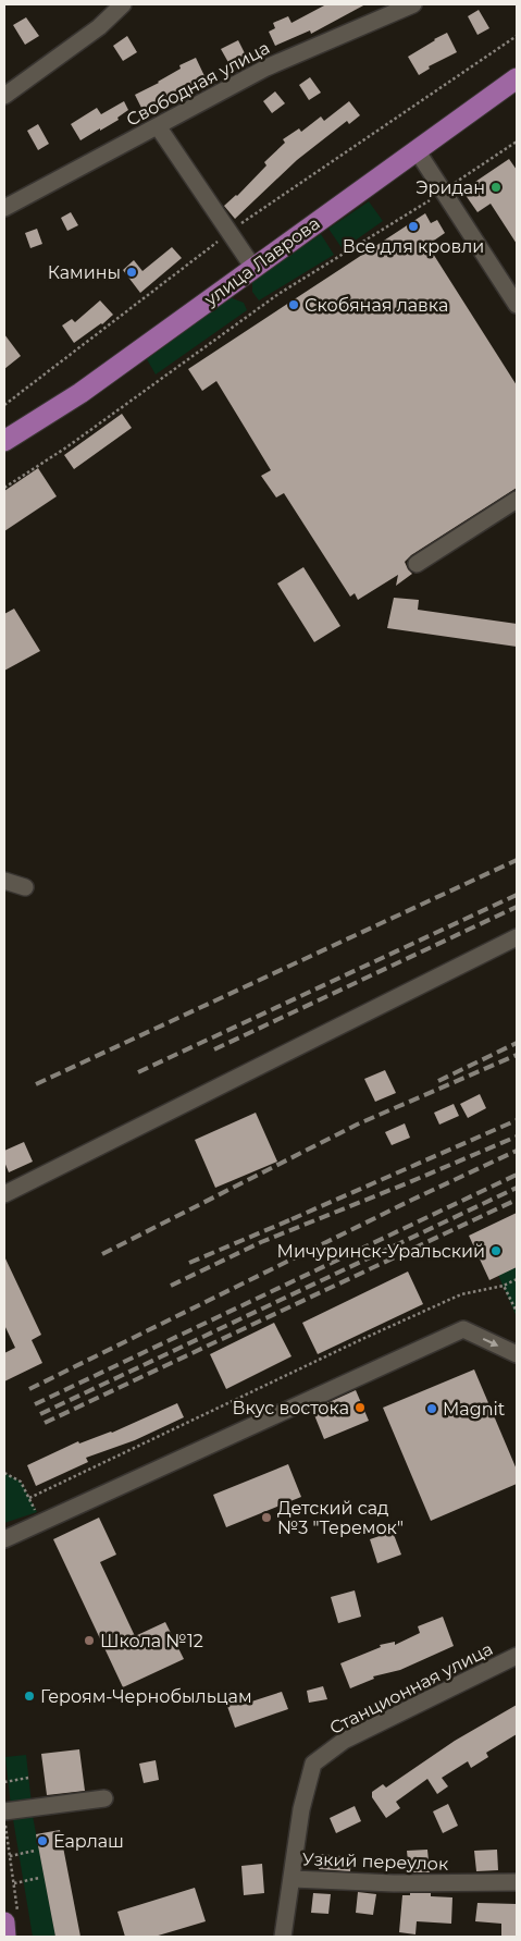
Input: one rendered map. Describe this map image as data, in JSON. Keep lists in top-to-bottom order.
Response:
{
  "streets": {
    "main road": ["улица Лаврова"],
    "street": ["Свободная улица", "Станционная улица", "Узкий переулок"]
  },
  "crossings": [
    ["Станционная улица", "Узкий переулок"]
  ],
  "places": [
    "Эридан",
    "Все для кровли",
    "Камины",
    "Скобяная лавка",
    "Мичуринск-Уральский",
    "Вкус востока",
    "Magnit",
    "Детский сад №3 \"Теремок\"",
    "Школа №12",
    "Героям-Чернобыльцам",
    "Еарлаш"
  ]
}
